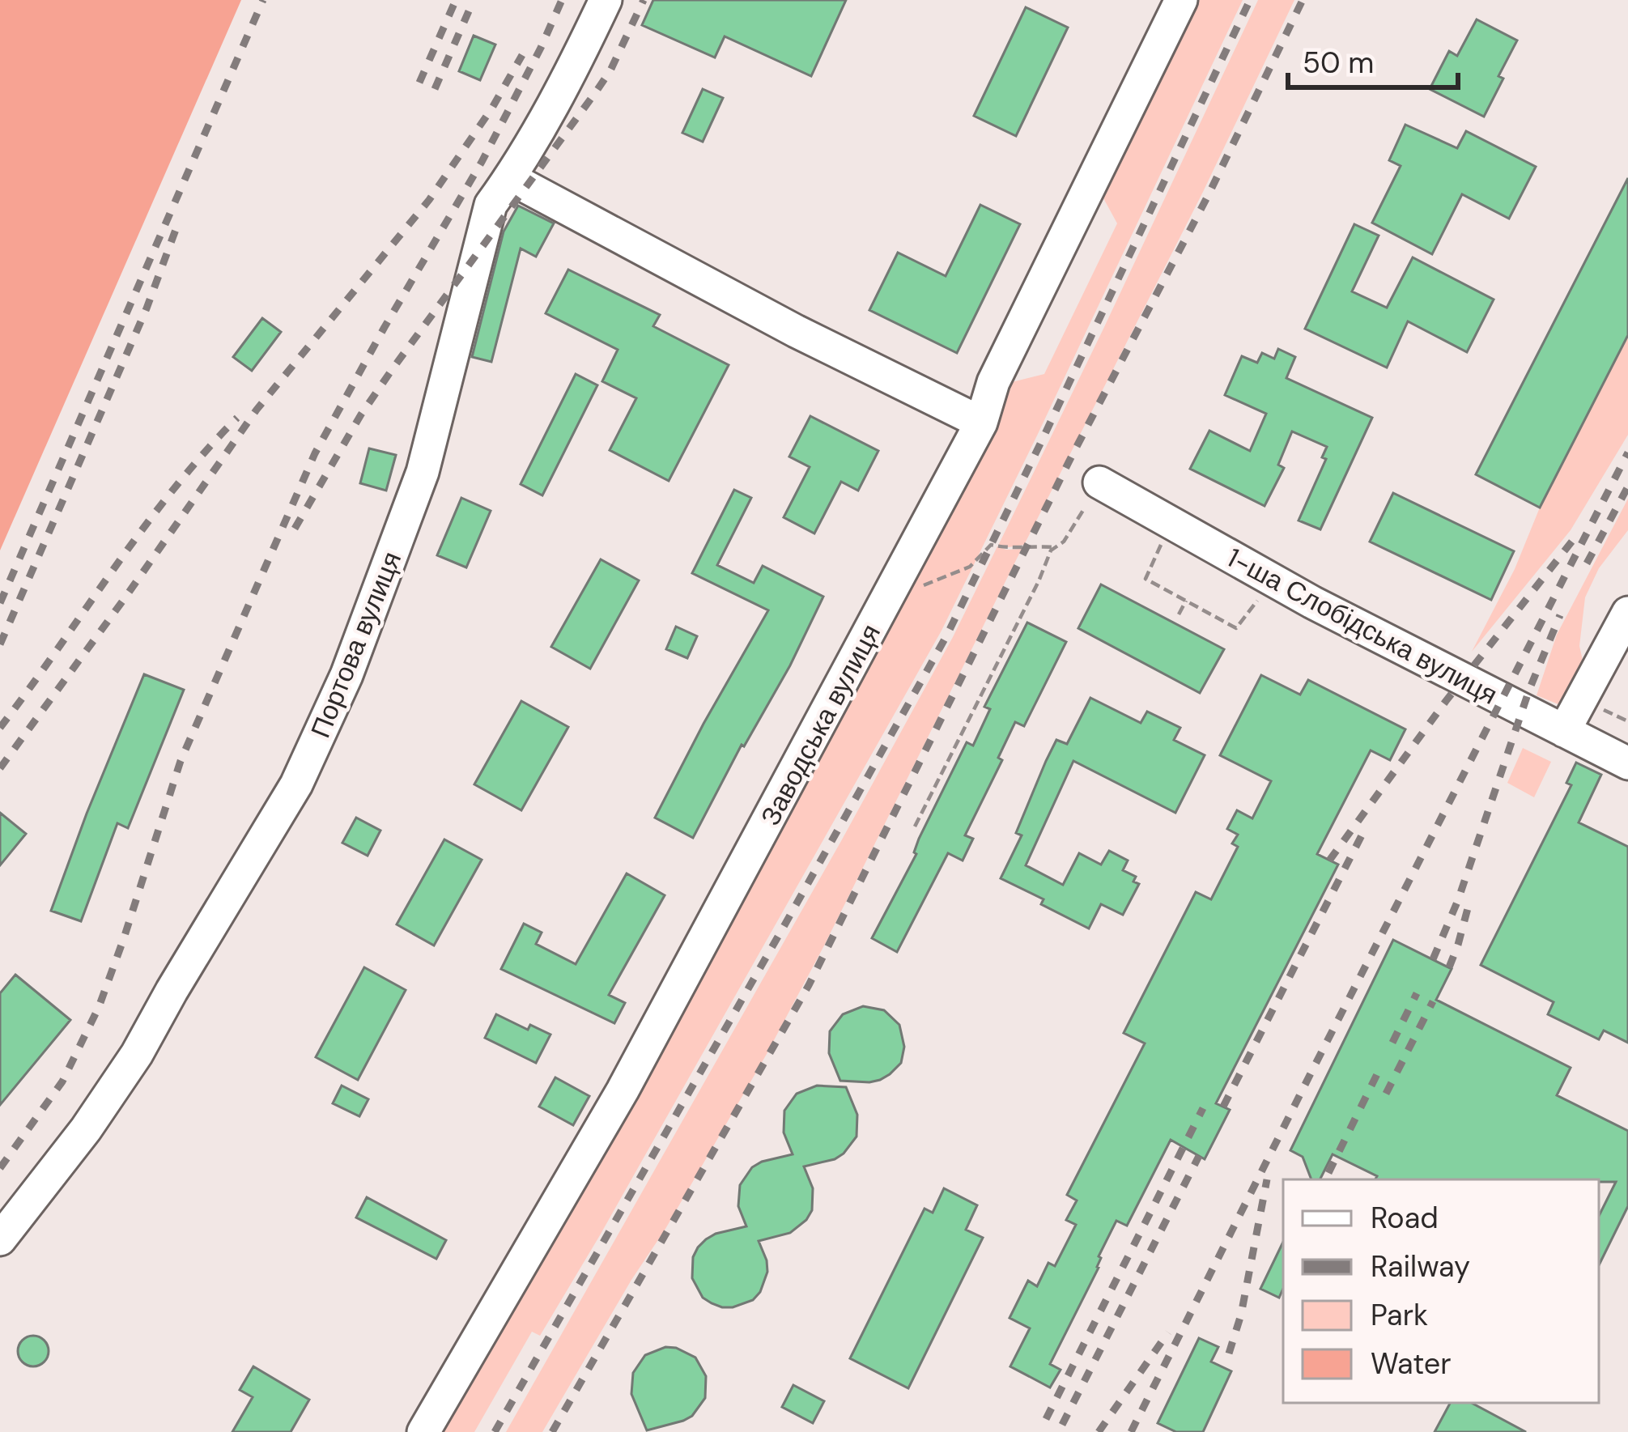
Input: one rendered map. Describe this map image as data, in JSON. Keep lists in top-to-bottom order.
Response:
{
  "streets": {
    "street": ["1-ша Слобідська вулиця", "Портова вулиця", "Заводська вулиця"]
  },
  "legend": [
    "Road",
    "Railway",
    "Park",
    "Water"
  ],
  "scale_bar": "50 m"
}
